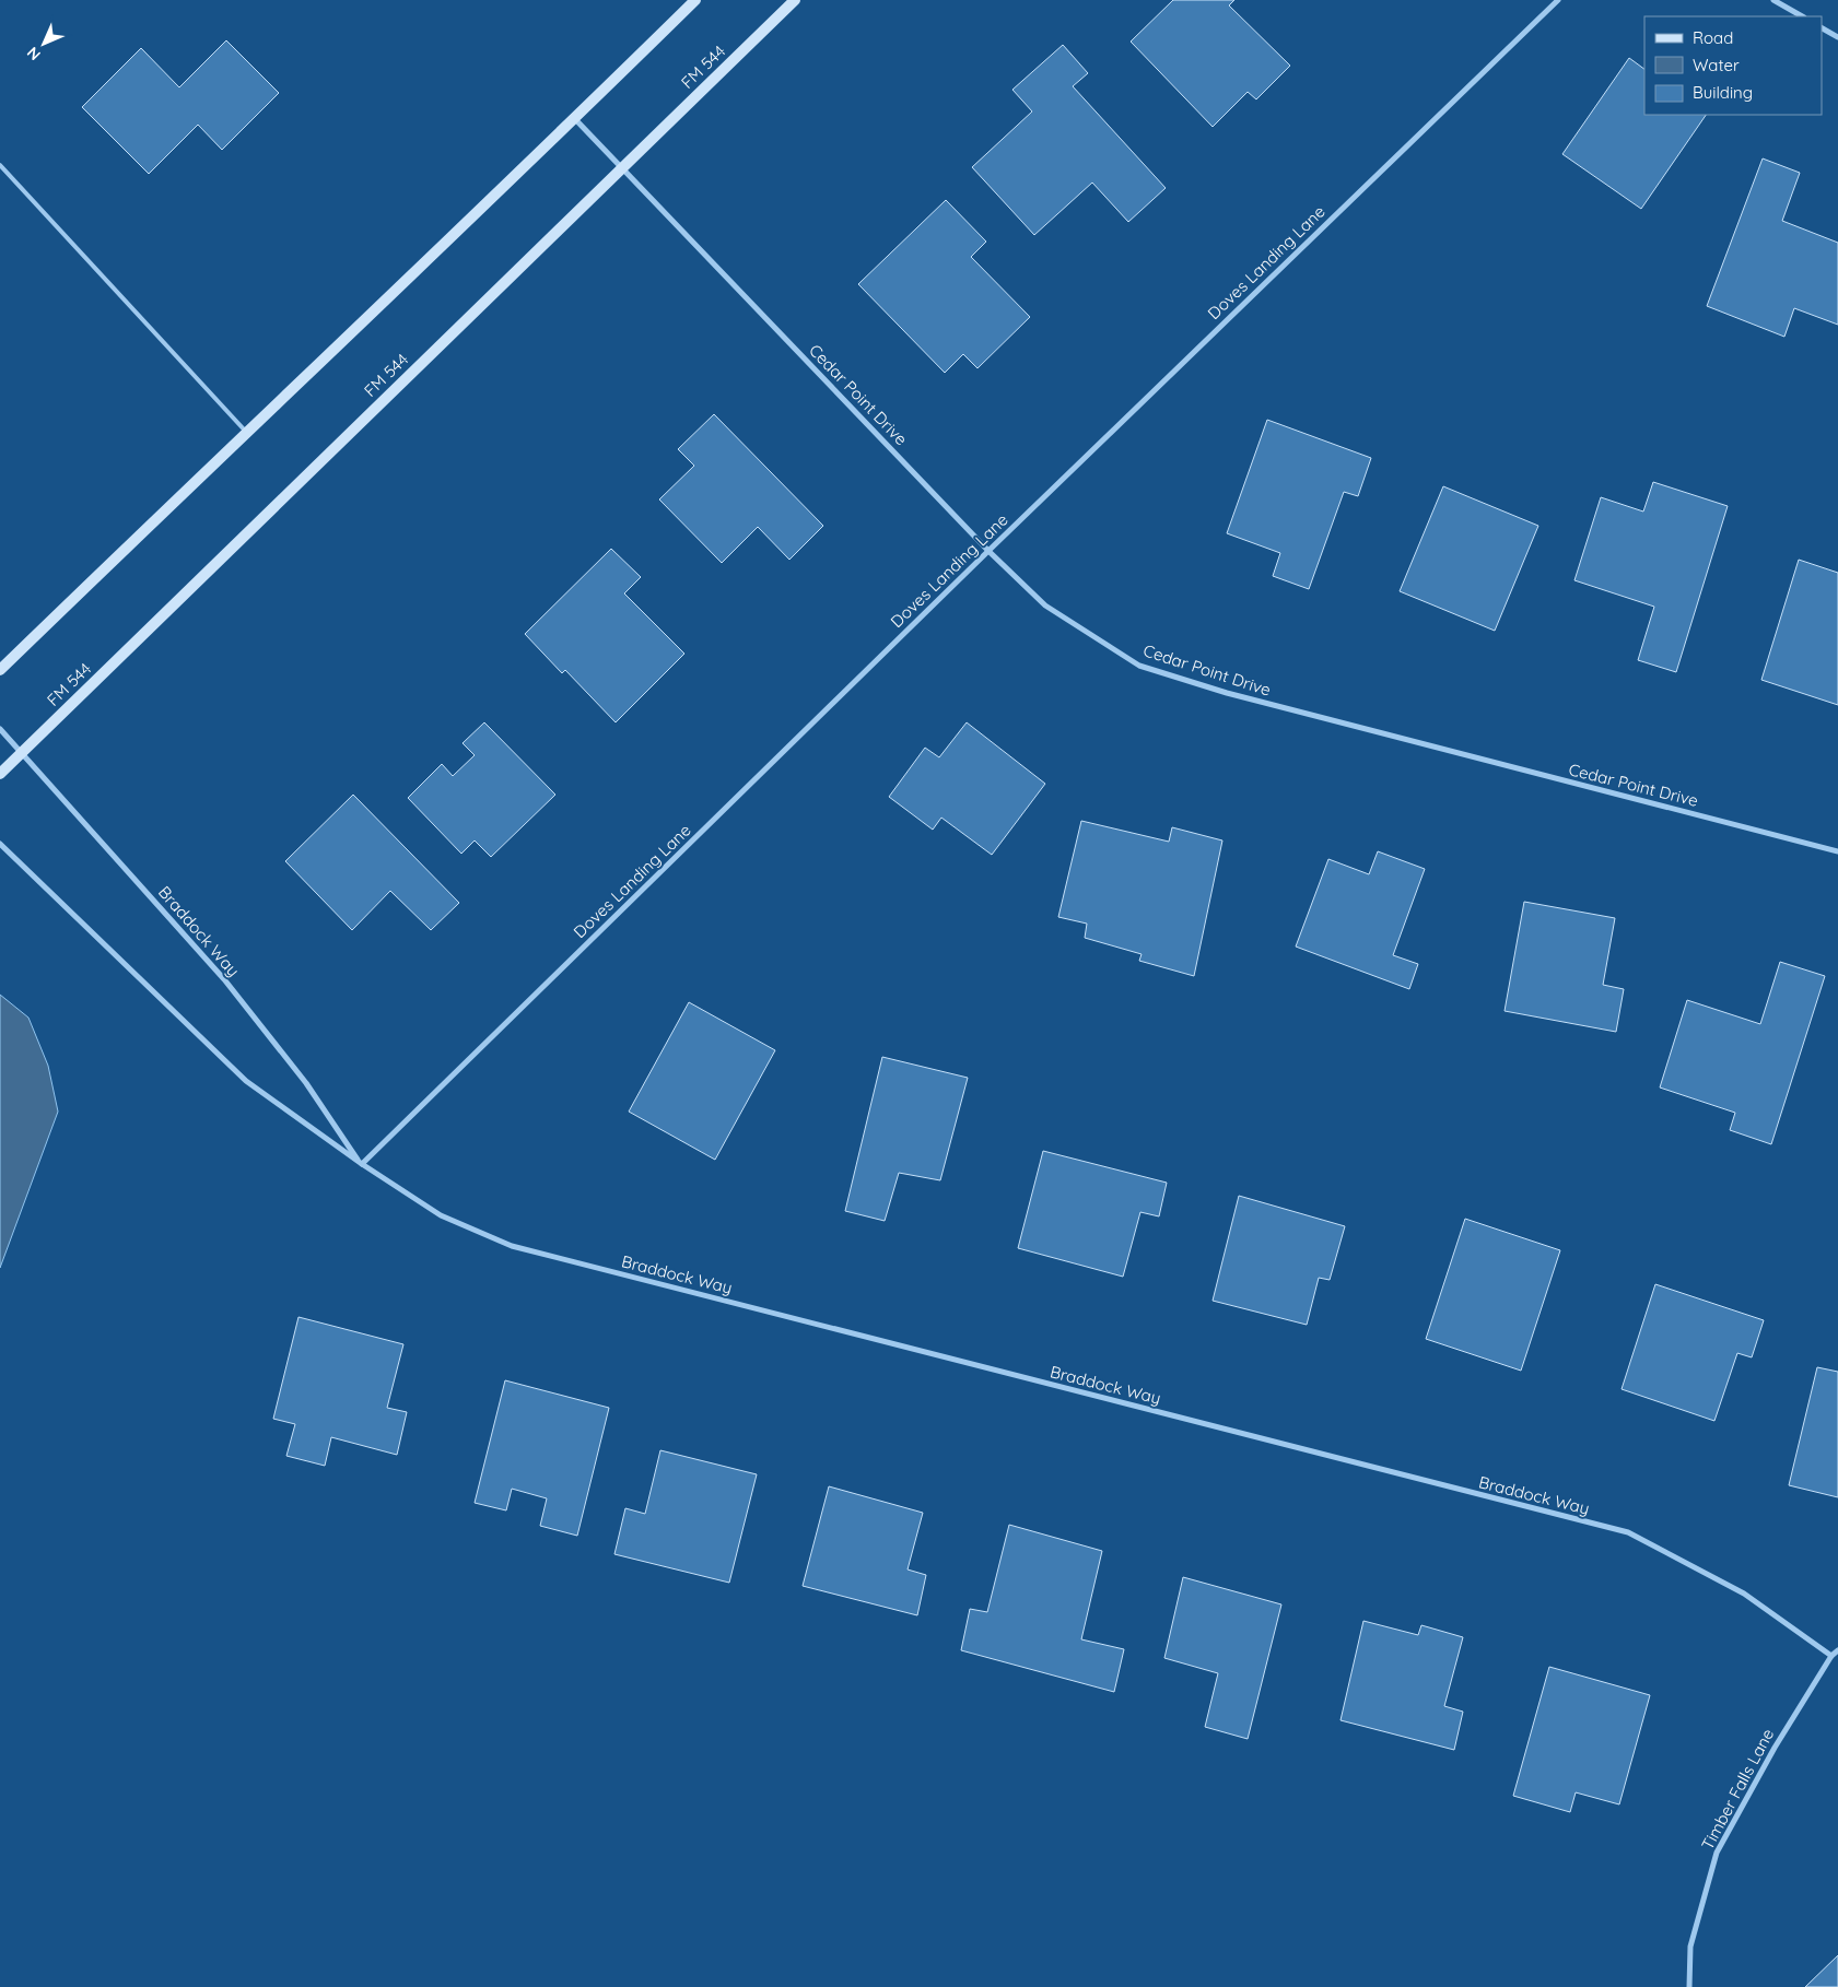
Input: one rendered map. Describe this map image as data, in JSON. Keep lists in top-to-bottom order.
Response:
{
  "streets": {
    "main road": ["FM 544"],
    "street": [
      "Doves Landing Lane",
      "Cedar Point Drive",
      "Braddock Way",
      "Timber Falls Lane"
    ]
  },
  "crossings": [
    ["FM 544", "Cedar Point Drive"],
    ["FM 544", "Braddock Way"],
    ["Doves Landing Lane", "Cedar Point Drive"],
    ["Doves Landing Lane", "Braddock Way"],
    ["Braddock Way", "Timber Falls Lane"]
  ],
  "legend": ["Road", "Water", "Building"],
  "north": "bottom left"
}
